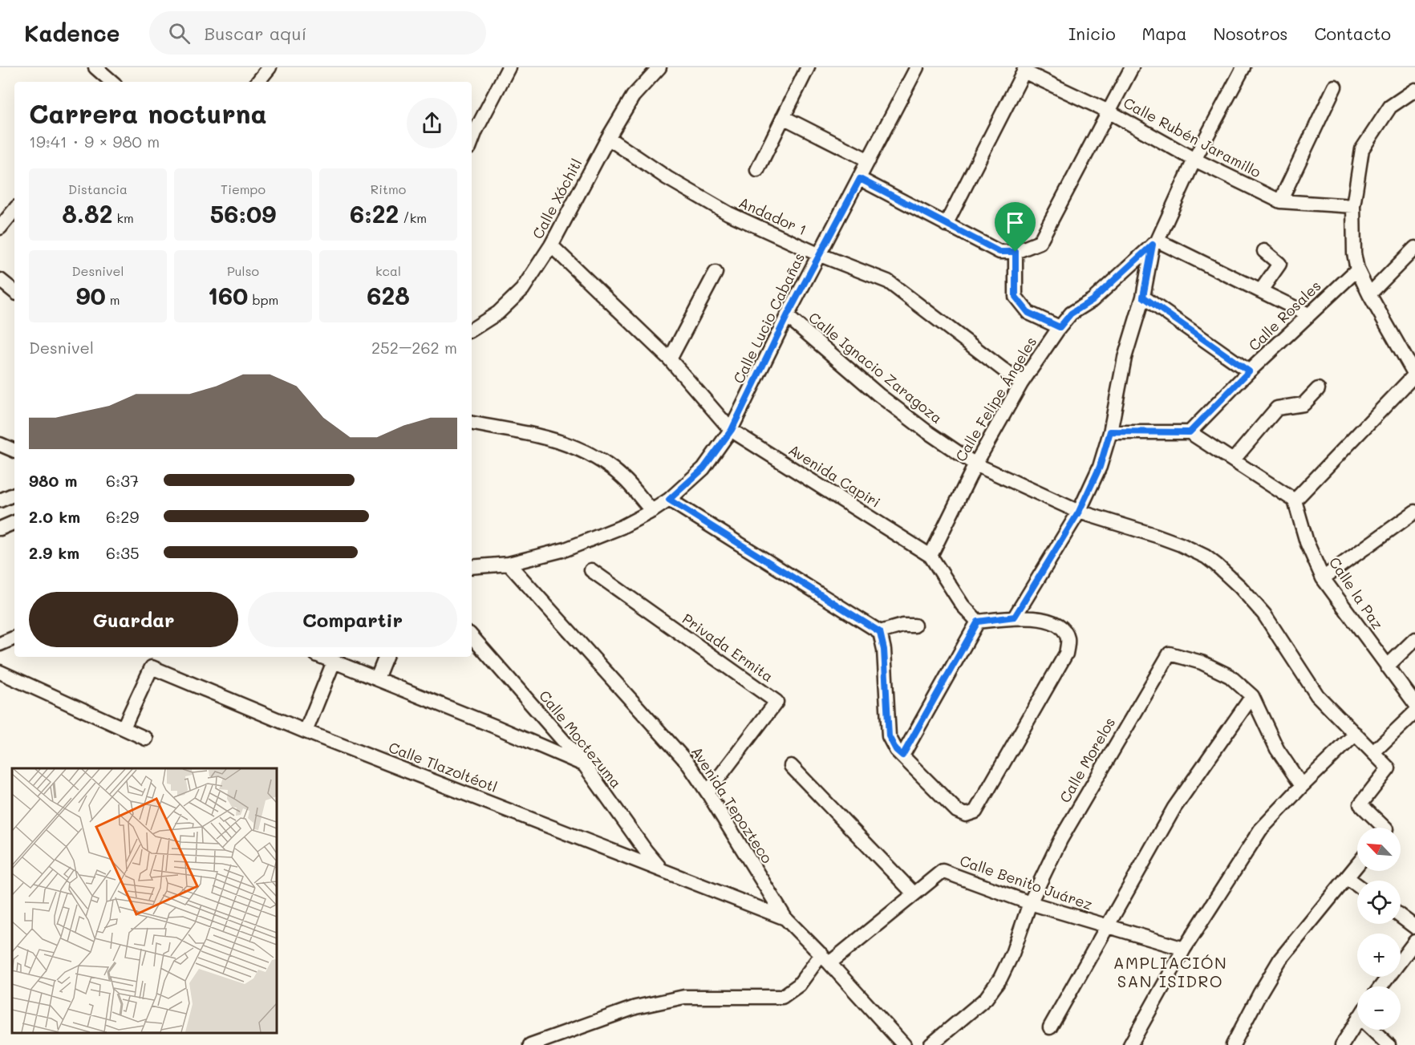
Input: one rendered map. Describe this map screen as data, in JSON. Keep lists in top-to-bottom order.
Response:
{
  "streets": {
    "street": [
      "Calle Rubén Jaramillo",
      "Calle Xóchitl",
      "Andador 1",
      "Calle Rosales",
      "Calle Lucio Cabañas",
      "Calle Ignacio Zaragoza",
      "Calle Felipe Ángeles",
      "Avenida Capiri",
      "Calle la Paz",
      "Privada Ermita",
      "Calle Moctezuma",
      "Calle Morelos",
      "Calle Tlazoltéotl",
      "Avenida Tepozteco",
      "Calle Benito Juárez"
    ]
  },
  "crossings": [
    ["Calle Xóchitl", "Andador 1"],
    ["Calle Xóchitl", "Avenida Capiri"],
    ["Andador 1", "Calle Lucio Cabañas"],
    ["Andador 1", "Calle Felipe Ángeles"],
    ["Calle Lucio Cabañas", "Calle Ignacio Zaragoza"],
    ["Calle Lucio Cabañas", "Avenida Capiri"],
    ["Calle Ignacio Zaragoza", "Calle Felipe Ángeles"],
    ["Calle Felipe Ángeles", "Avenida Capiri"],
    ["Privada Ermita", "Avenida Tepozteco"],
    ["Calle Moctezuma", "Calle Tlazoltéotl"],
    ["Calle Morelos", "Calle Benito Juárez"],
    ["Calle Tlazoltéotl", "Avenida Tepozteco"],
    ["Avenida Tepozteco", "Calle Benito Juárez"]
  ],
  "districts": ["AMPLIACIÓN SAN ISIDRO"],
  "north": "top left",
  "page": {
    "header": "Kadence",
    "search": "Buscar aquí",
    "nav": [
      "Inicio",
      "Mapa",
      "Nosotros",
      "Contacto"
    ],
    "heading": ["Carrera nocturna", "19:41 · 9 × 980 m"],
    "stats": [
      ["Distancia", "8.82 km"],
      ["Tiempo", "56:09"],
      ["Ritmo", "6:22 /km"],
      ["Desnivel", "90 m"],
      ["Pulso", "160 bpm"],
      ["kcal", "628"]
    ],
    "chart": ["Desnivel", "252–262 m"],
    "list": [
      {
        "name": "980 m",
        "note": "6:37"
      },
      {
        "name": "2.0 km",
        "note": "6:29"
      },
      {
        "name": "2.9 km",
        "note": "6:35"
      }
    ],
    "buttons": ["Guardar", "Compartir"],
    "map_buttons": ["+", "−"]
  }
}
